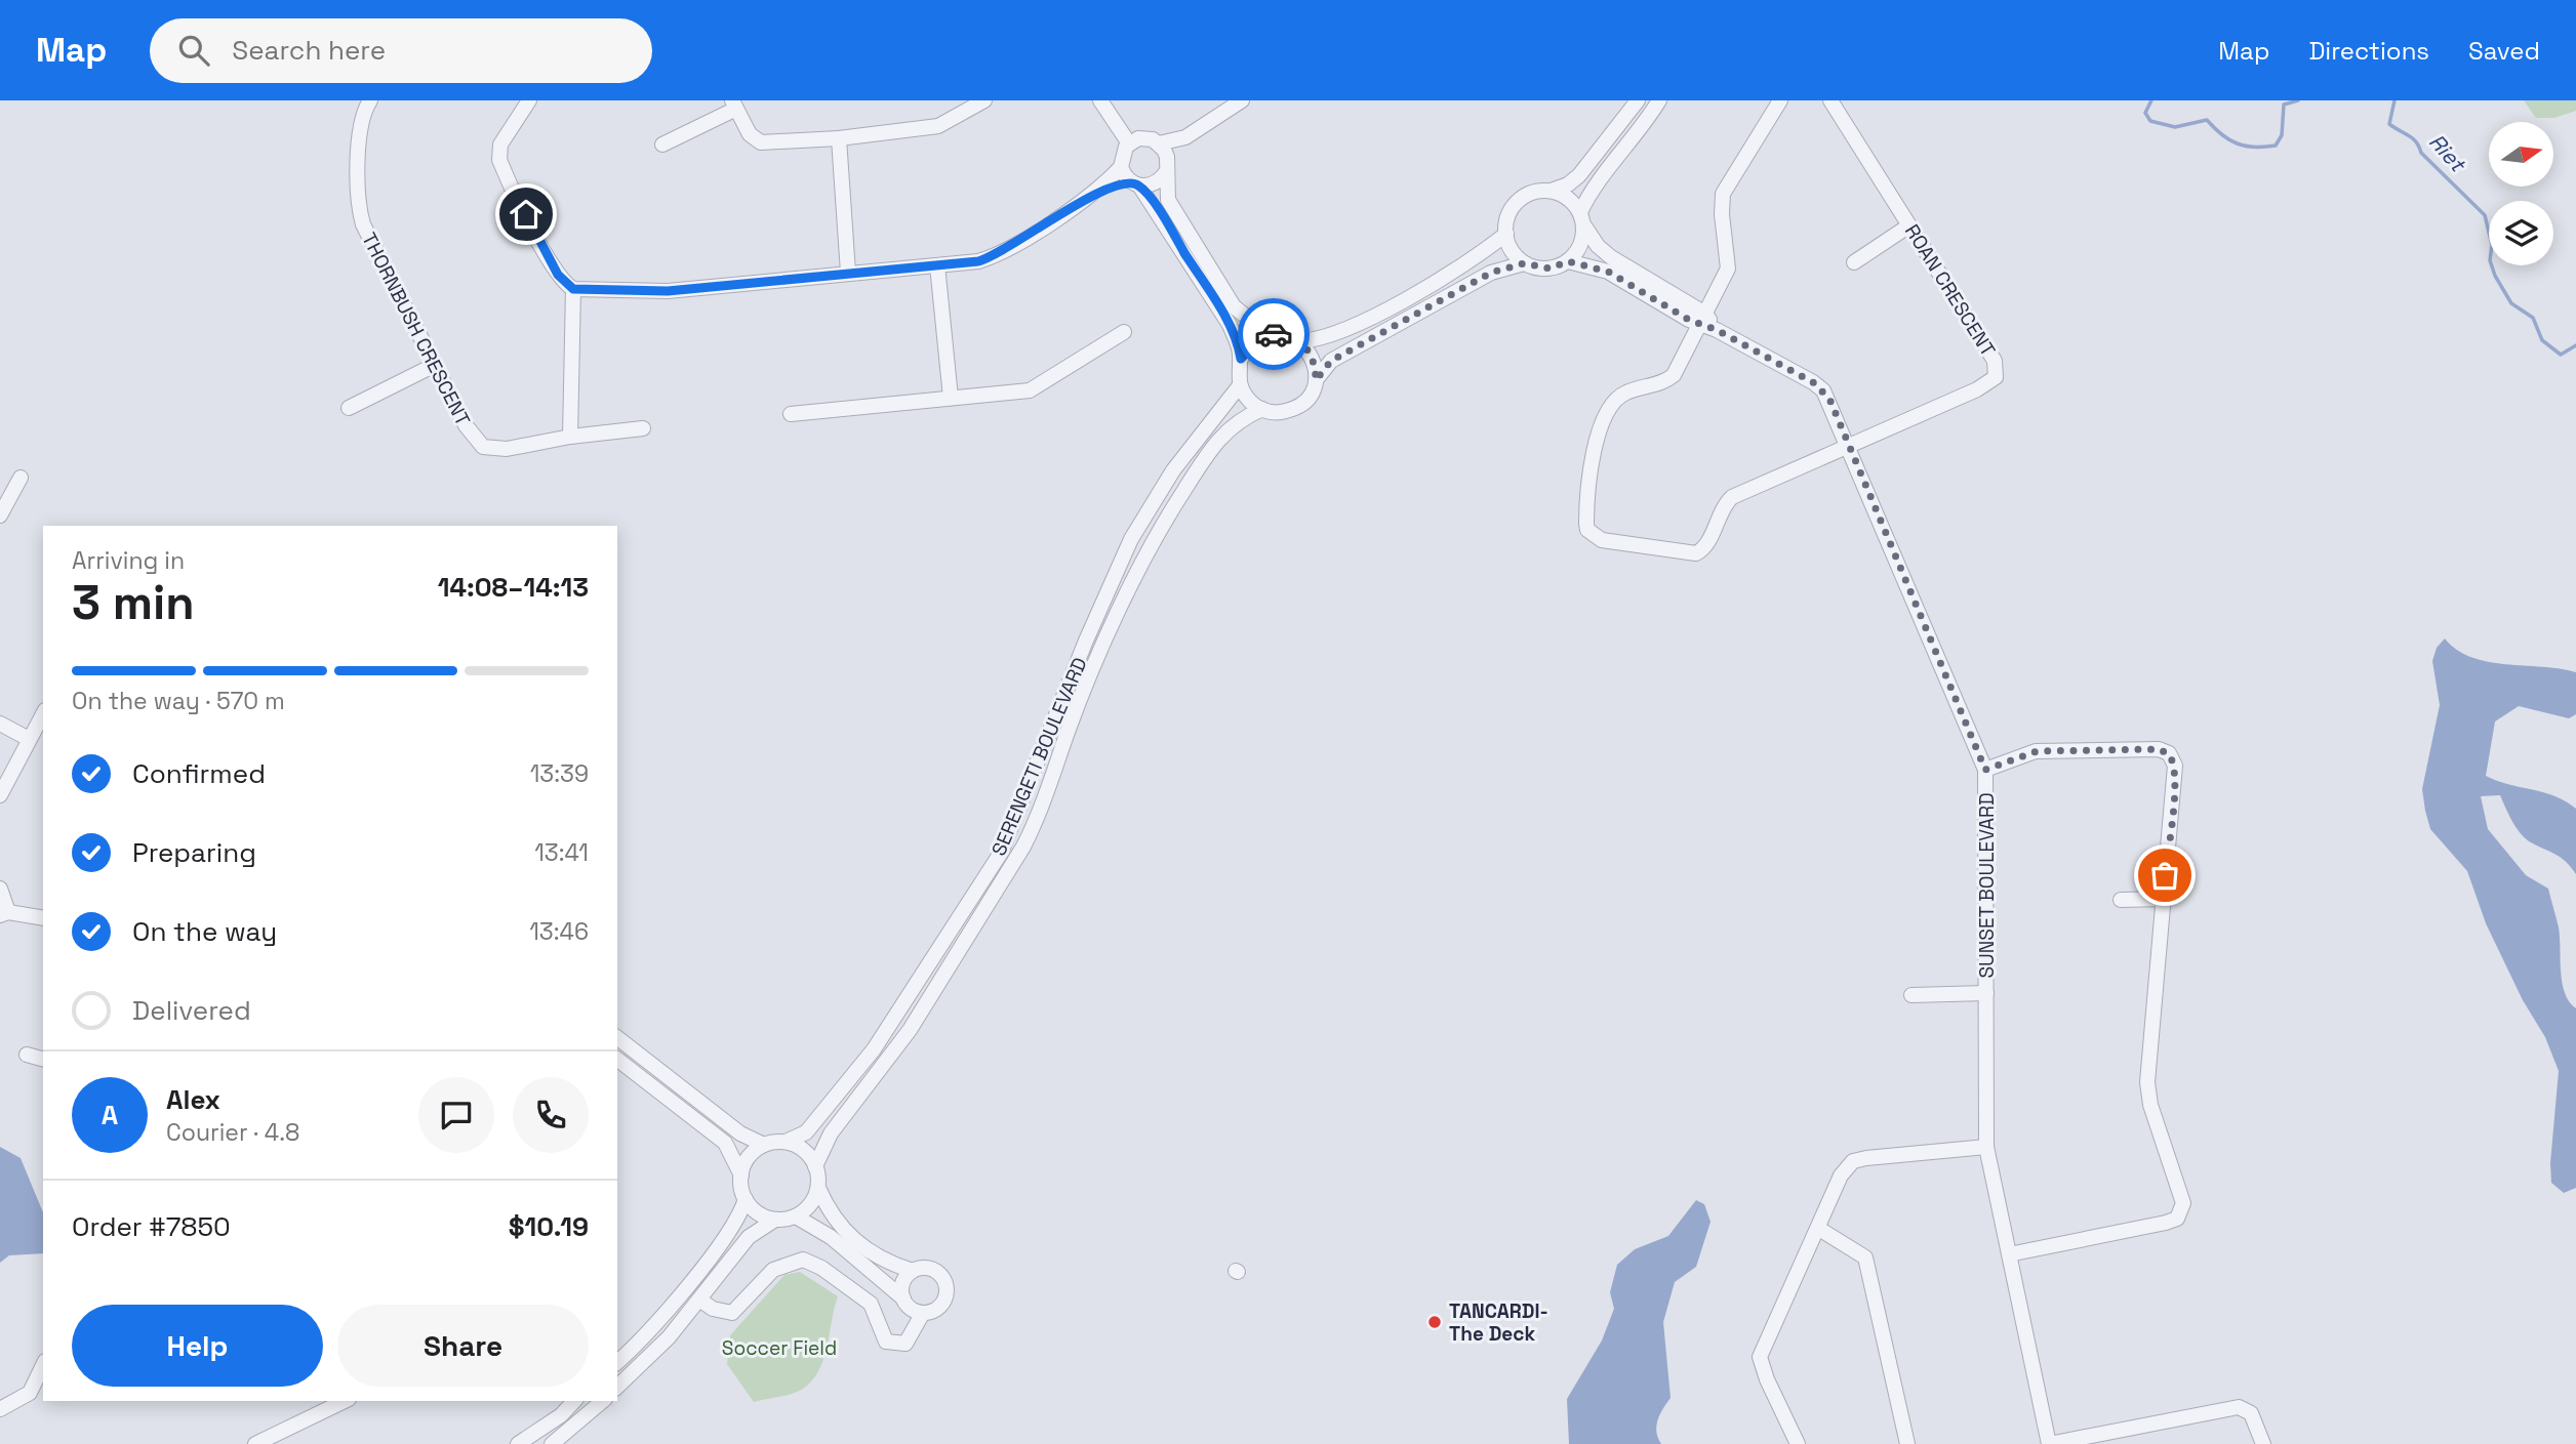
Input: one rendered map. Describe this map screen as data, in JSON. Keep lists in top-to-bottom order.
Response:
{
  "streets": {
    "street": [
      "ROAN CRESCENT",
      "THORNBUSH CRESCENT",
      "SERENGETI BOULEVARD",
      "SUNSET BOULEVARD"
    ]
  },
  "crossings": [
    ["ROAN CRESCENT", "SUNSET BOULEVARD"]
  ],
  "water": ["Riet"],
  "parks": ["Soccer Field"],
  "places": ["TANCARDI- The Deck"],
  "north": "right",
  "page": {
    "header": "Map",
    "search": "Search here",
    "nav": ["Map", "Directions", "Saved"],
    "heading": ["3 min", "Arriving in", "14:08–14:13"],
    "panel": [
      "Alex",
      "Courier · 4.8",
      "Order #7850",
      "$10.19"
    ],
    "bar": "On the way · 570 m",
    "list": [
      ["Confirmed", "13:39"],
      ["Preparing", "13:41"],
      ["On the way", "13:46"],
      "Delivered"
    ],
    "round": "A",
    "buttons": ["Help", "Share"]
  }
}
